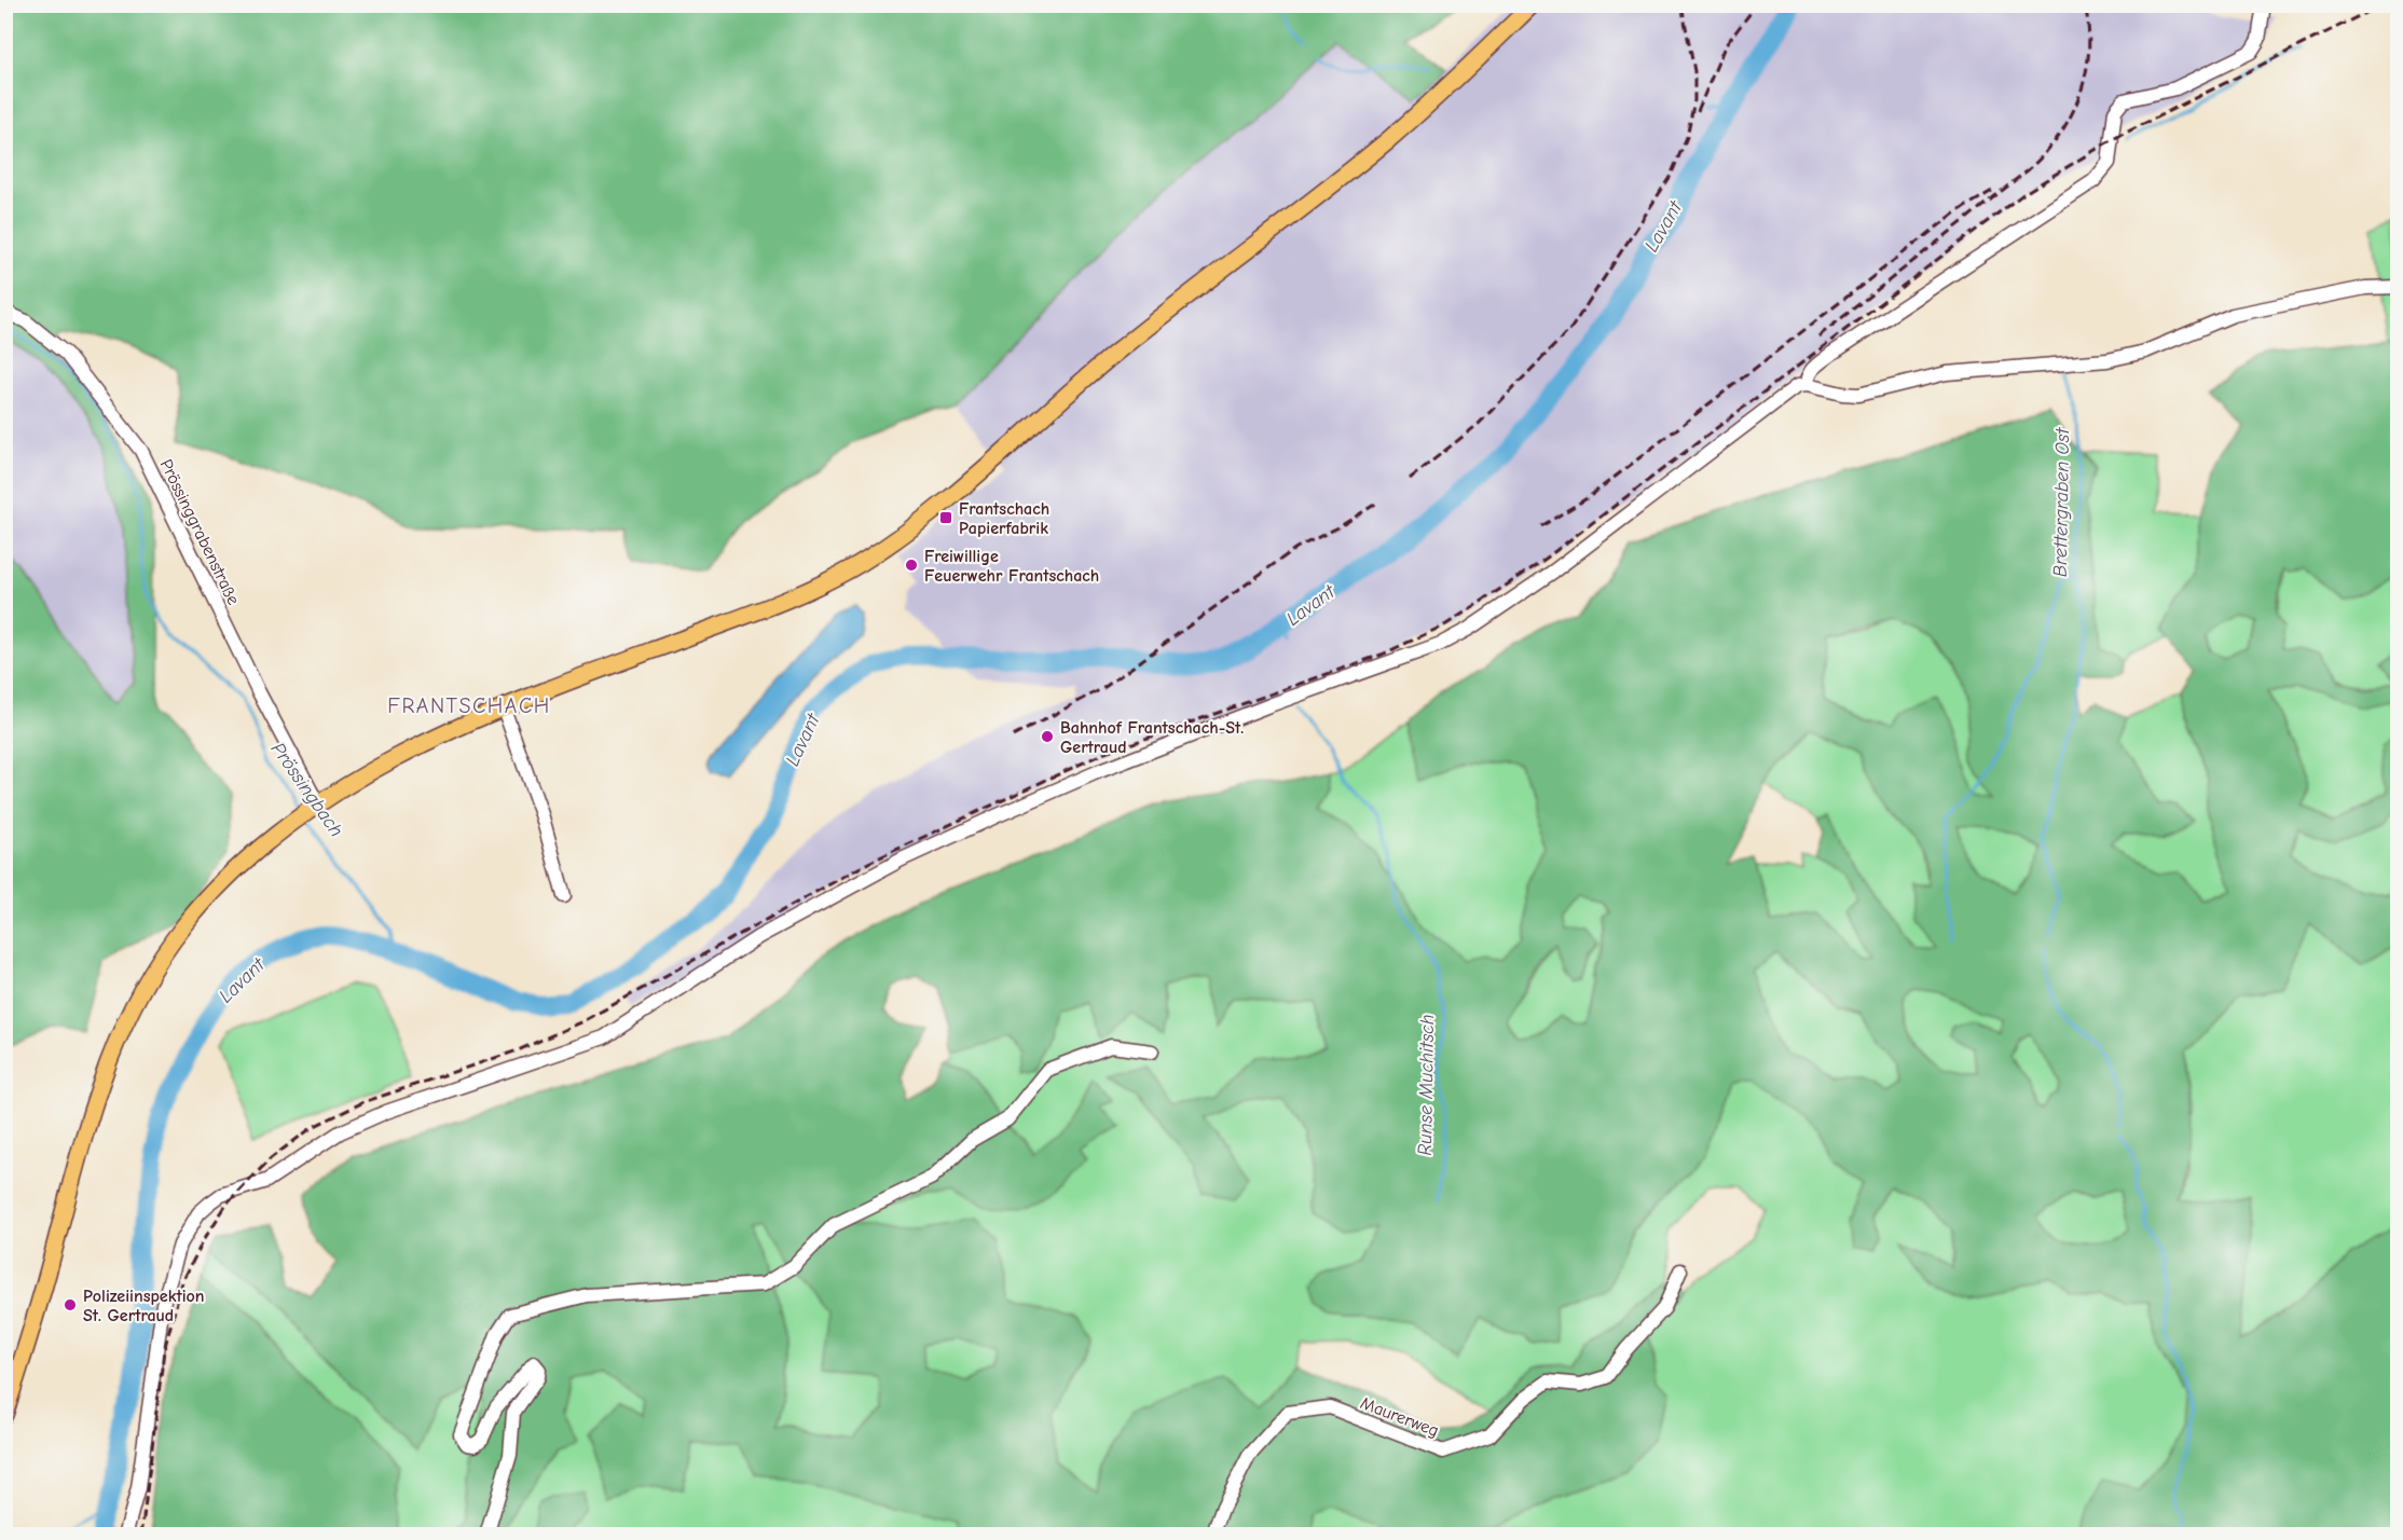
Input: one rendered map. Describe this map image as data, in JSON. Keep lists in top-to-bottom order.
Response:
{
  "streets": {
    "street": ["Prössinggrabenstraße", "Maurerweg"]
  },
  "districts": ["FRANTSCHACH"],
  "water": [
    "Lavant",
    "Brettergraben Ost",
    "Prössingbach",
    "Runse Muchitsch"
  ],
  "places": {
    "transit": ["Frantschach Papierfabrik"],
    "other": ["Freiwillige Feuerwehr Frantschach", "Bahnhof Frantschach-St. Gertraud", "Polizeiinspektion St. Gertraud"]
  }
}
